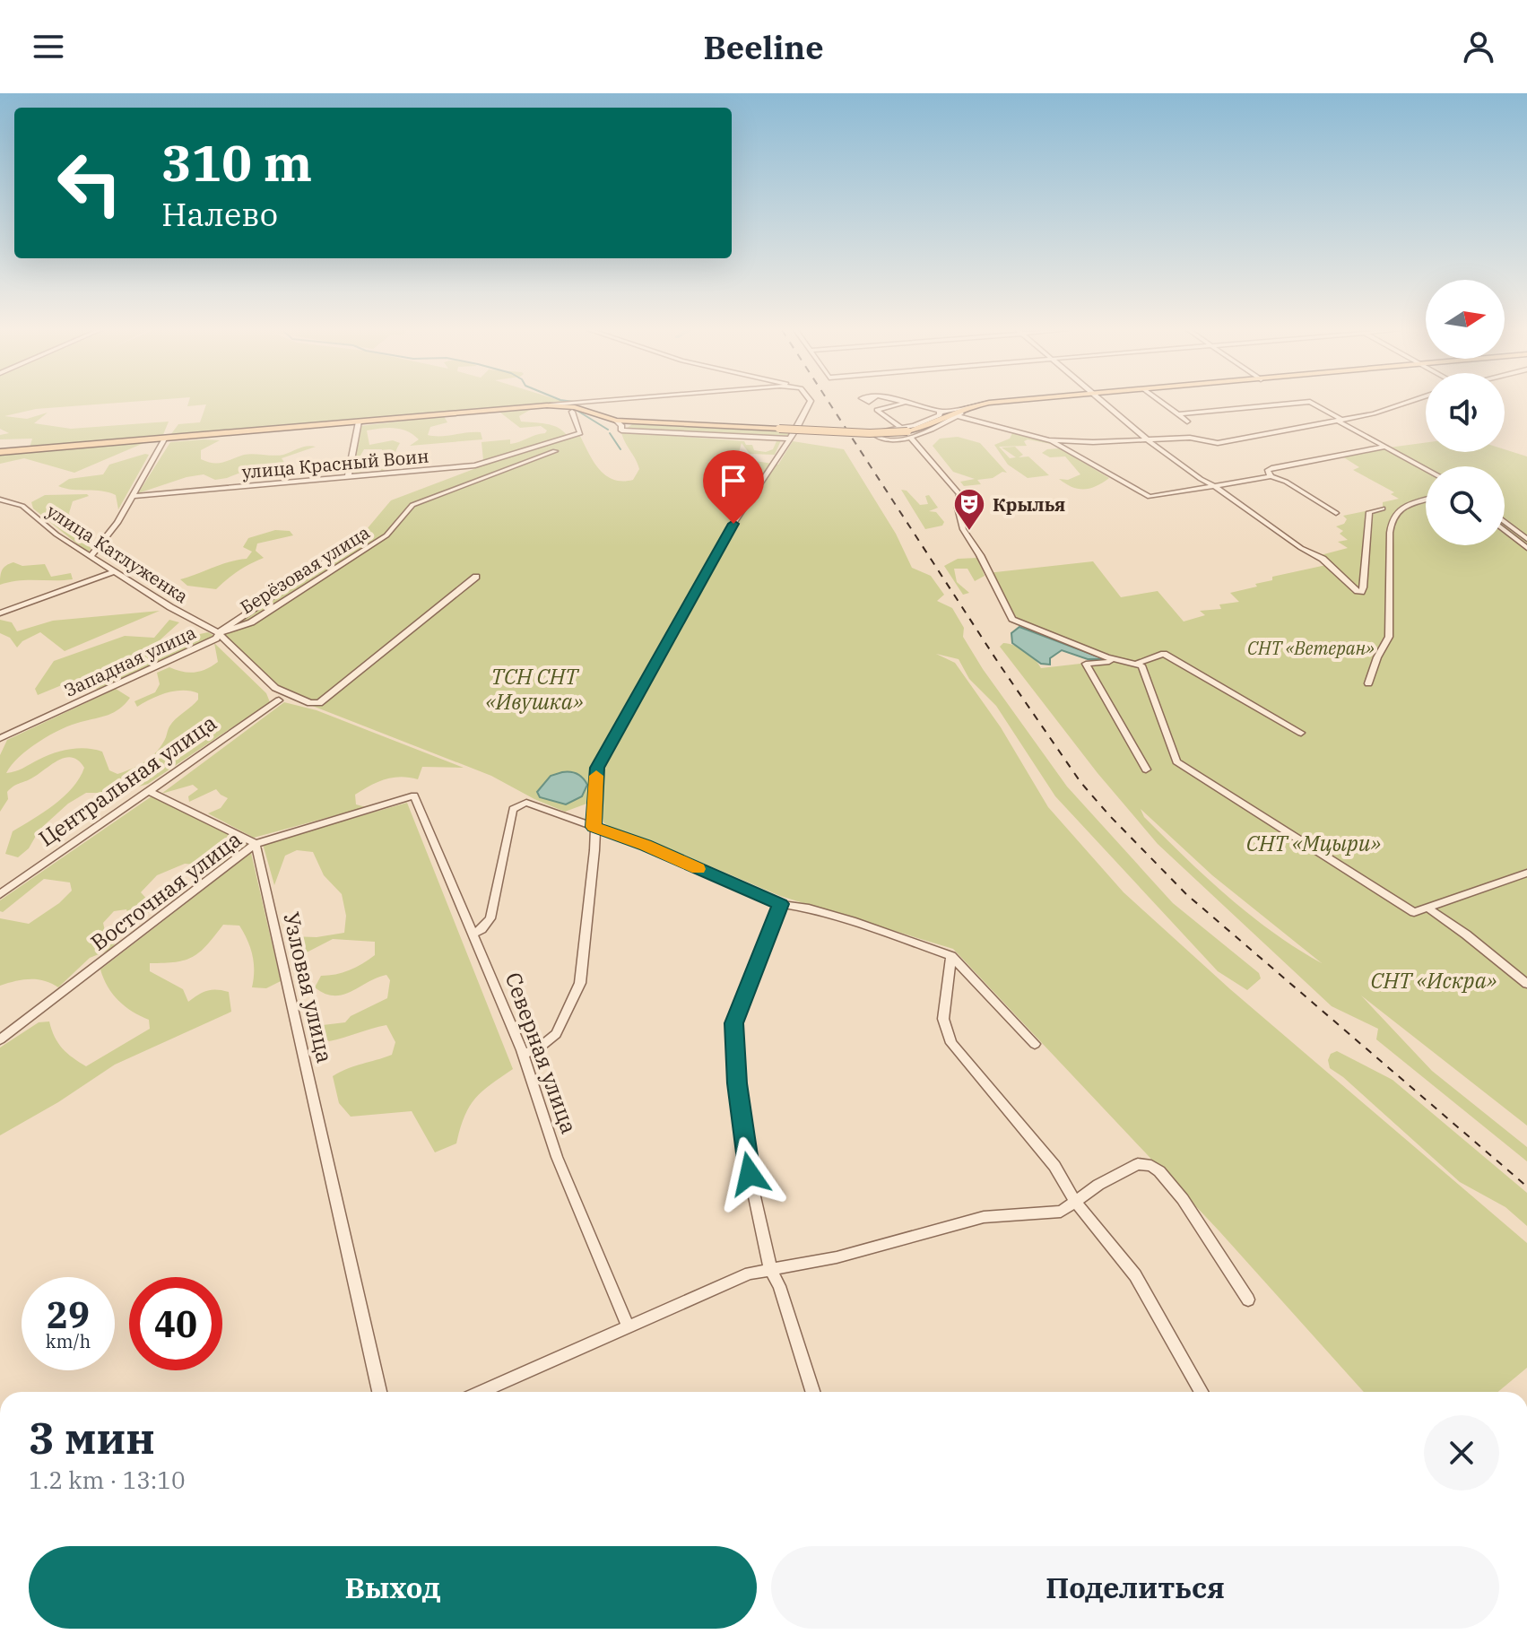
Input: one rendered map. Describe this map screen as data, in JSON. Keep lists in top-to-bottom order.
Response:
{
  "streets": {
    "street": [
      "улица Красный Воин",
      "улица Катлуженка",
      "Берёзовая улица",
      "Западная улица",
      "Центральная улица",
      "Восточная улица",
      "Узловая улица",
      "Северная улица"
    ]
  },
  "crossings": [
    ["улица Катлуженка", "Берёзовая улица"],
    ["улица Катлуженка", "Западная улица"],
    ["Берёзовая улица", "Западная улица"],
    ["Восточная улица", "Узловая улица"],
    ["Восточная улица", "Северная улица"]
  ],
  "parks": [
    "СНТ «Ветеран»",
    "ТСН СНТ «Ивушка»",
    "СНТ «Мцыри»",
    "СНТ «Искра»"
  ],
  "places": {
    "theatre": ["Крылья"]
  },
  "north": "right",
  "page": {
    "header": "Beeline",
    "turn": ["310 m", "Налево"],
    "speed": "29 km/h",
    "limit": "40",
    "heading": ["3 мин", "1.2 km · 13:10"],
    "buttons": ["Выход", "Поделиться"]
  }
}
